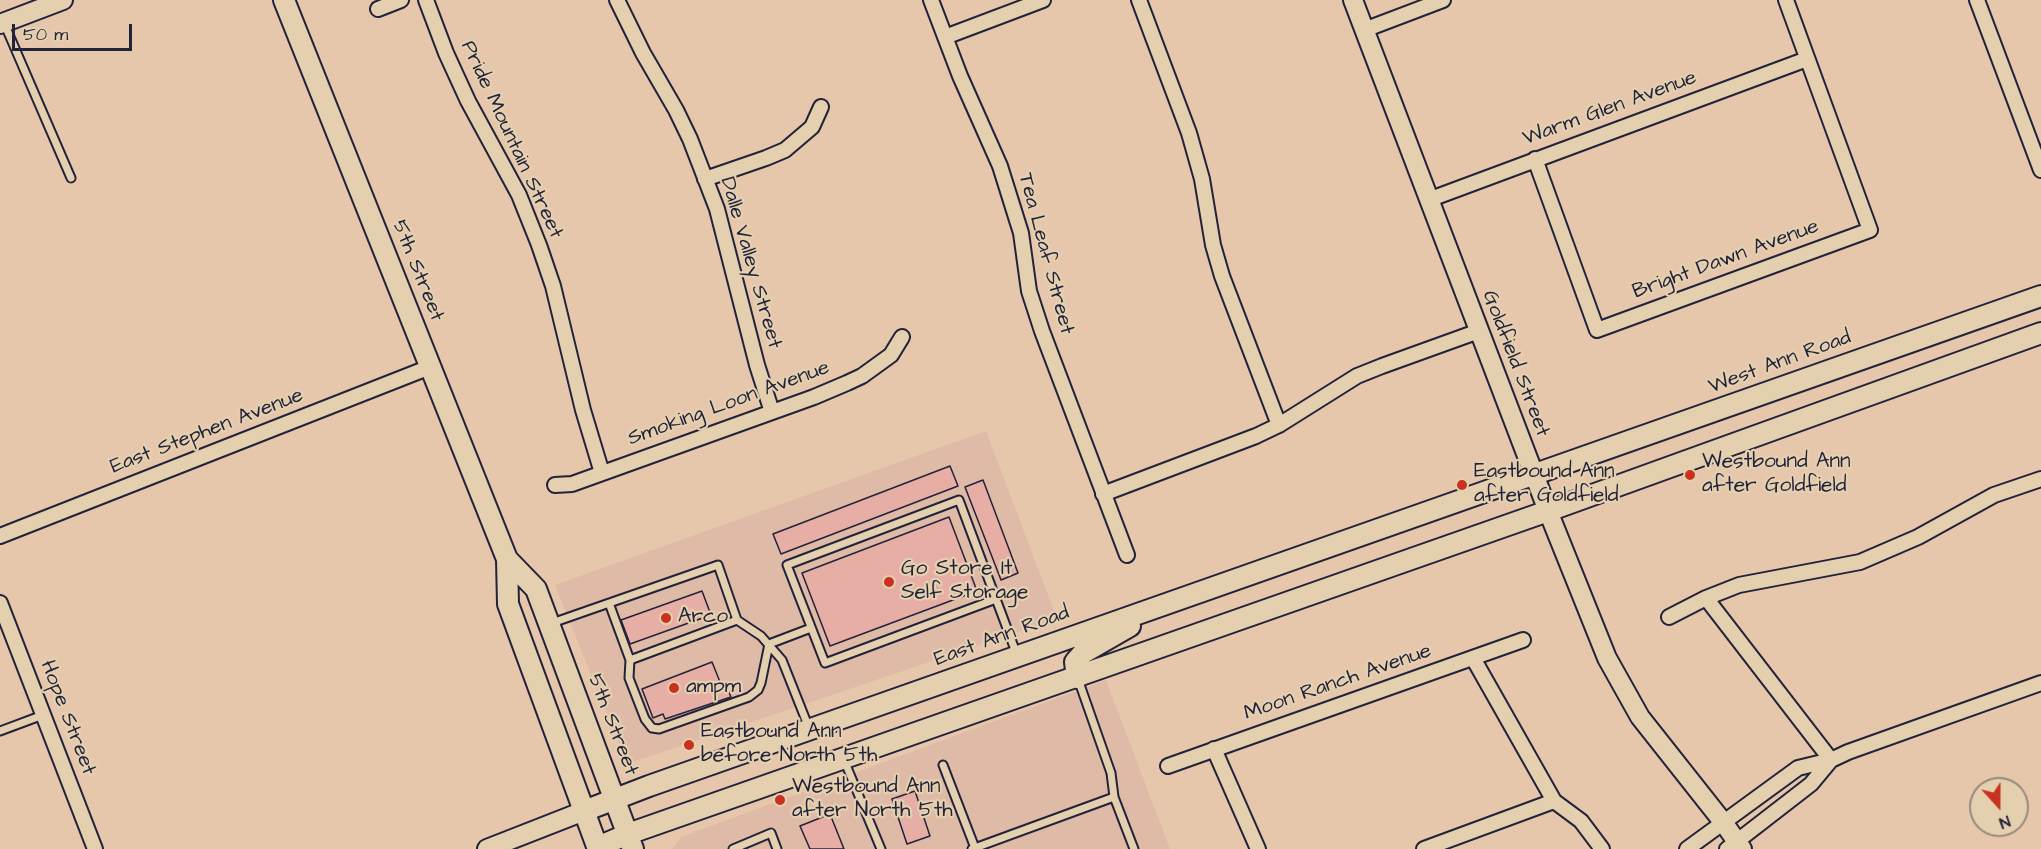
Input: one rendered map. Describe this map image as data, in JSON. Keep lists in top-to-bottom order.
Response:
{
  "streets": {
    "main road": ["5th Street", "West Ann Road", "East Ann Road"],
    "street": [
      "Warm Glen Avenue",
      "Pride Mountain Street",
      "Tea Leaf Street",
      "Bright Dawn Avenue",
      "Dalle Valley Street",
      "Goldfield Street",
      "Smoking Loon Avenue",
      "East Stephen Avenue",
      "Moon Ranch Avenue",
      "Hope Street"
    ]
  },
  "crossings": [
    ["Warm Glen Avenue", "Bright Dawn Avenue"],
    ["Warm Glen Avenue", "Goldfield Street"],
    ["Pride Mountain Street", "Smoking Loon Avenue"],
    ["Dalle Valley Street", "Smoking Loon Avenue"],
    ["5th Street", "East Stephen Avenue"],
    ["5th Street", "East Ann Road"],
    ["West Ann Road", "Goldfield Street"],
    ["West Ann Road", "East Ann Road"],
    ["Goldfield Street", "East Ann Road"]
  ],
  "places": [
    "Westbound Ann after Goldfield",
    "Eastbound Ann after Goldfield",
    "Go Store It Self Storage",
    "Arco",
    "ampm",
    "Eastbound Ann before North 5th",
    "Westbound Ann after North 5th"
  ],
  "scale_bar": "50 m",
  "north": "bottom"
}
